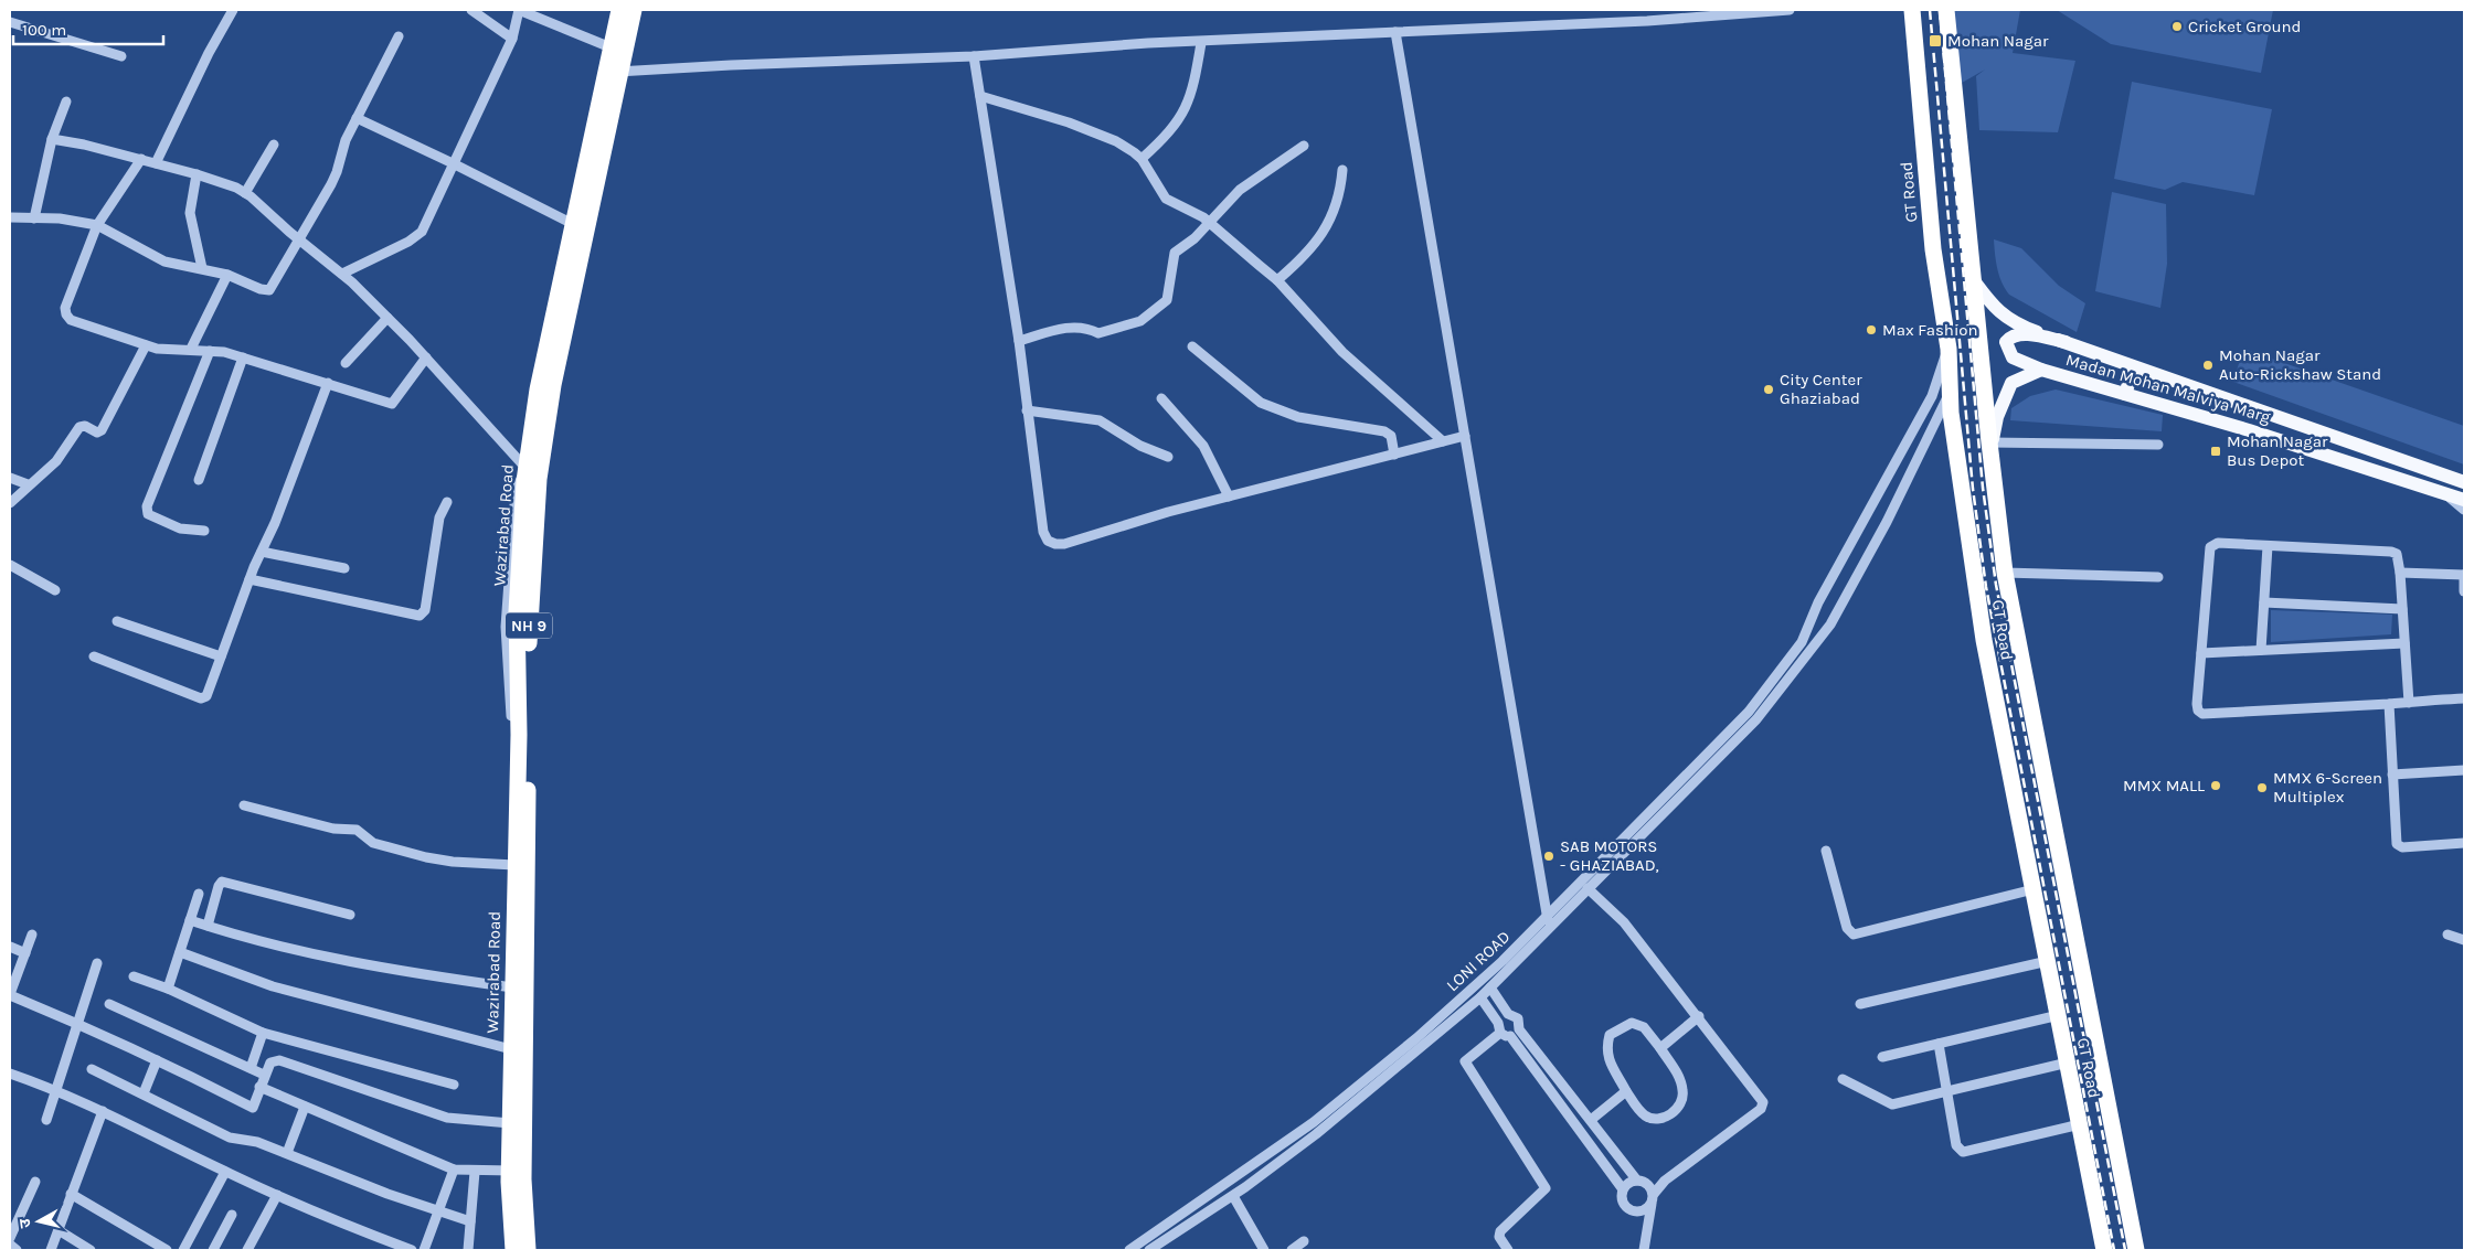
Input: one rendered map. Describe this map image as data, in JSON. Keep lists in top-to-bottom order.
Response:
{
  "streets": {
    "highway": ["GT Road", "Wazirabad Road", "NH 9"],
    "main road": ["Madan Mohan Malviya Marg"],
    "street": ["LONI ROAD"]
  },
  "crossings": [
    ["GT Road", "Madan Mohan Malviya Marg"],
    ["GT Road", "LONI ROAD"]
  ],
  "places": {
    "other": [
      "Cricket Ground",
      "Max Fashion",
      "Mohan Nagar Auto-Rickshaw Stand",
      "City Center Ghaziabad",
      "MMX MALL",
      "MMX 6-Screen Multiplex",
      "SAB MOTORS - GHAZIABAD,"
    ],
    "transit": ["Mohan Nagar", "Mohan Nagar Bus Depot"]
  },
  "scale_bar": "100 m",
  "north": "left"
}
